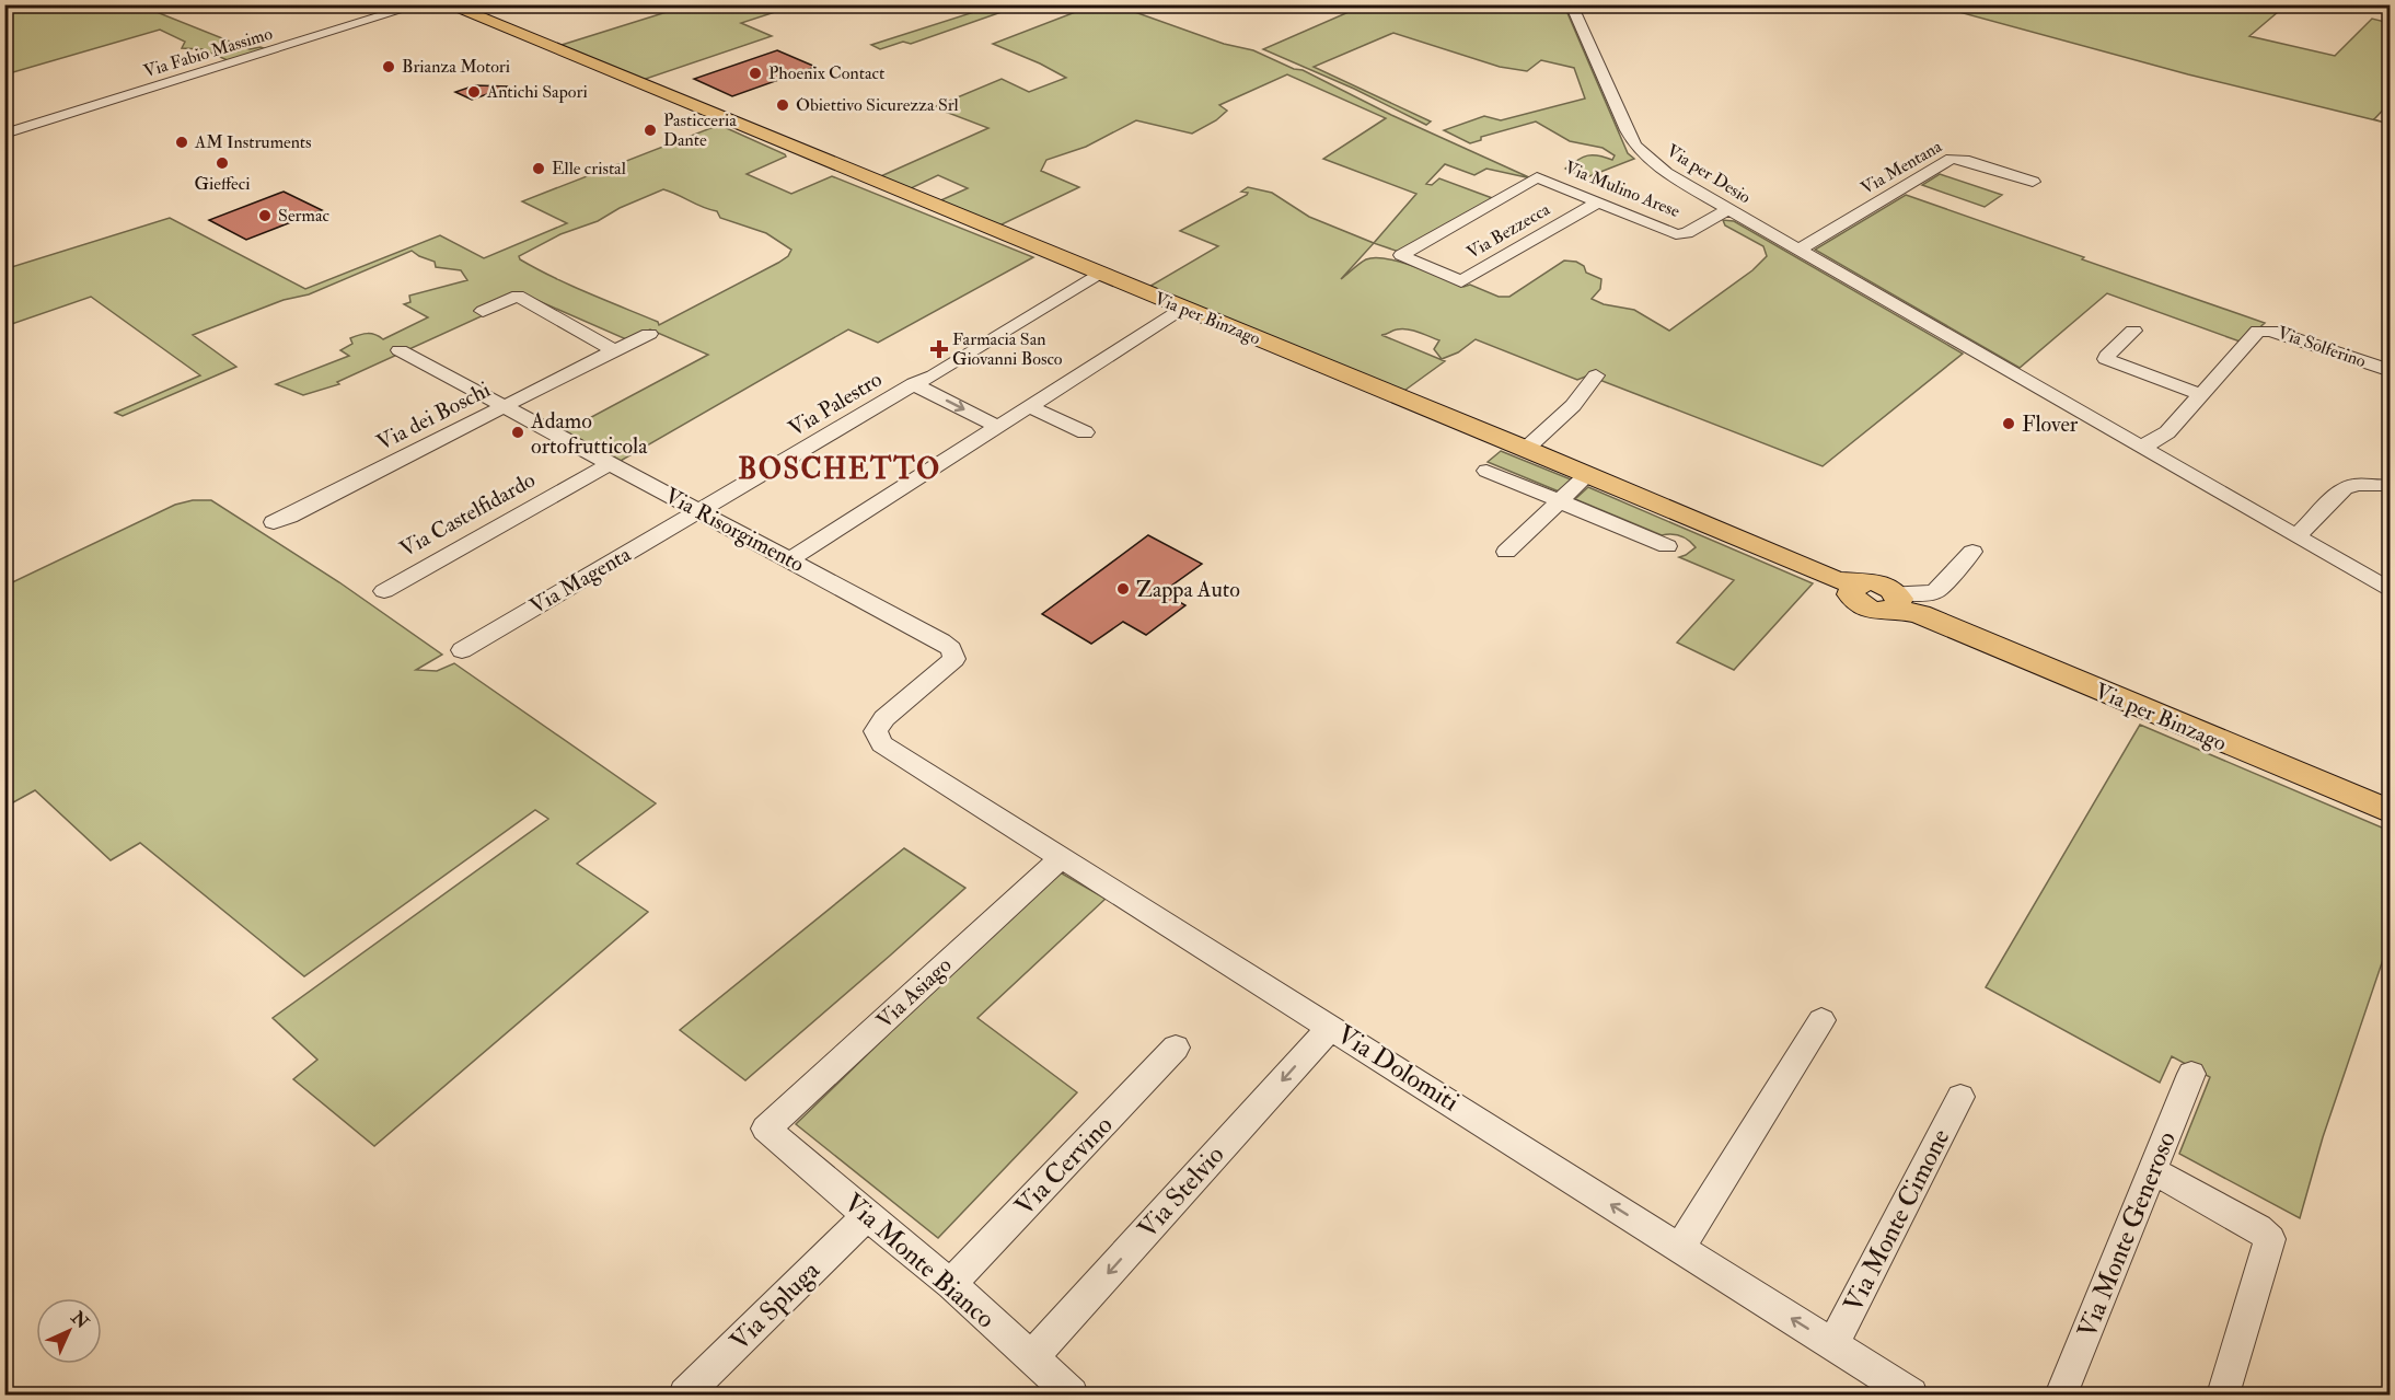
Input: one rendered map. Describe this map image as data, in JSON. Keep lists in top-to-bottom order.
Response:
{
  "streets": {
    "main road": ["Via per Binzago"],
    "street": [
      "Via Fabio Massimo",
      "Via Mentana",
      "Via per Desio",
      "Via Mulino Arese",
      "Via Bezzecca",
      "Via Solferino",
      "Via Palestro",
      "Via dei Boschi",
      "Via Castelfidardo",
      "Via Risorgimento",
      "Via Magenta",
      "Via Asiago",
      "Via Dolomiti",
      "Via Cervino",
      "Via Stelvio",
      "Via Monte Cimone",
      "Via Monte Generoso",
      "Via Monte Bianco",
      "Via Spluga"
    ]
  },
  "crossings": [
    ["Via Mentana", "Via per Desio"],
    ["Via per Desio", "Via Mulino Arese"],
    ["Via per Desio", "Via Solferino"],
    ["Via Mulino Arese", "Via Bezzecca"],
    ["Via Palestro", "Via Risorgimento"],
    ["Via Palestro", "Via Magenta"],
    ["Via dei Boschi", "Via Risorgimento"],
    ["Via Castelfidardo", "Via Risorgimento"],
    ["Via Risorgimento", "Via Magenta"],
    ["Via Risorgimento", "Via Dolomiti"],
    ["Via Asiago", "Via Dolomiti"],
    ["Via Asiago", "Via Monte Bianco"],
    ["Via Dolomiti", "Via Stelvio"],
    ["Via Dolomiti", "Via Monte Cimone"],
    ["Via Cervino", "Via Monte Bianco"],
    ["Via Stelvio", "Via Monte Bianco"],
    ["Via Monte Bianco", "Via Spluga"]
  ],
  "one_way": ["Via Dolomiti", "Via Stelvio"],
  "districts": ["BOSCHETTO"],
  "places": {
    "other": [
      "Brianza Motori",
      "Phoenix Contact",
      "Antichi Sapori",
      "Obiettivo Sicurezza Srl",
      "Pasticceria Dante",
      "AM Instruments",
      "Gieffeci",
      "Elle cristal",
      "Sermac",
      "Flover",
      "Adamo ortofrutticola",
      "Zappa Auto"
    ],
    "health": ["Farmacia San Giovanni Bosco"]
  },
  "north": "top right"
}
